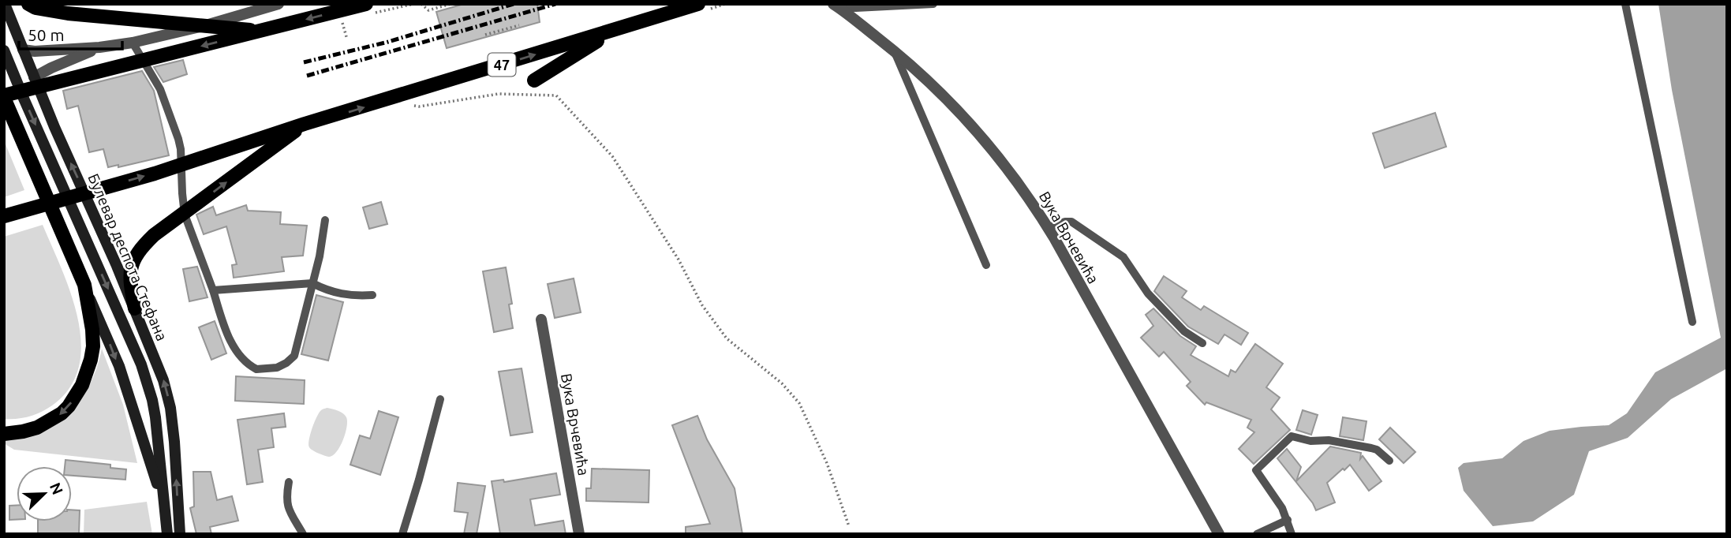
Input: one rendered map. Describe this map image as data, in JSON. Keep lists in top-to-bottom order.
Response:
{
  "streets": {
    "main road": ["47", "Булевар деспота Стефана"],
    "street": ["Вука Врчевића"]
  },
  "scale_bar": "50 m",
  "north": "top right"
}
